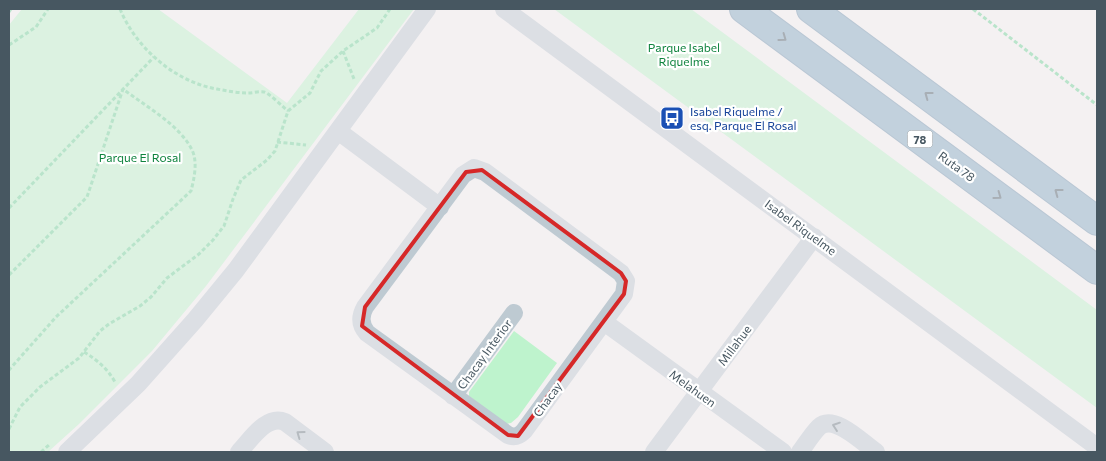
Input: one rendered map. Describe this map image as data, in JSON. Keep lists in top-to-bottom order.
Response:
{
  "streets": {
    "highway": ["78", "Ruta 78"],
    "street": [
      "Isabel Riquelme",
      "Millahue",
      "Chacay Interior",
      "Melahuen",
      "Chacay"
    ]
  },
  "crossings": [
    ["Isabel Riquelme", "Millahue"],
    ["Millahue", "Melahuen"],
    ["Chacay Interior", "Chacay"],
    ["Melahuen", "Chacay"]
  ],
  "parks": ["Parque Isabel Riquelme", "Parque El Rosal"],
  "places": {
    "bus stop": ["Isabel Riquelme / esq. Parque El Rosal"]
  }
}
